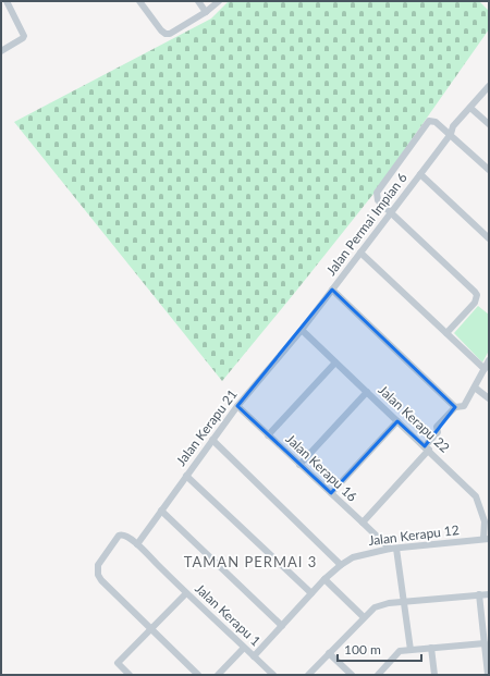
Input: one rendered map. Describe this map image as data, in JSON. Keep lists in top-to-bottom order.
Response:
{
  "streets": {
    "street": [
      "Jalan Permai Impian 6",
      "Jalan Kerapu 22",
      "Jalan Kerapu 21",
      "Jalan Kerapu 16",
      "Jalan Kerapu 12",
      "Jalan Kerapu 1"
    ]
  },
  "crossings": [
    ["Jalan Permai Impian 6", "Jalan Kerapu 22"],
    ["Jalan Permai Impian 6", "Jalan Kerapu 21"],
    ["Jalan Kerapu 22", "Jalan Kerapu 21"],
    ["Jalan Kerapu 22", "Jalan Kerapu 12"],
    ["Jalan Kerapu 21", "Jalan Kerapu 16"],
    ["Jalan Kerapu 21", "Jalan Kerapu 1"],
    ["Jalan Kerapu 16", "Jalan Kerapu 12"],
    ["Jalan Kerapu 12", "Jalan Kerapu 1"]
  ],
  "districts": ["TAMAN PERMAI 3"],
  "scale_bar": "100 m"
}
